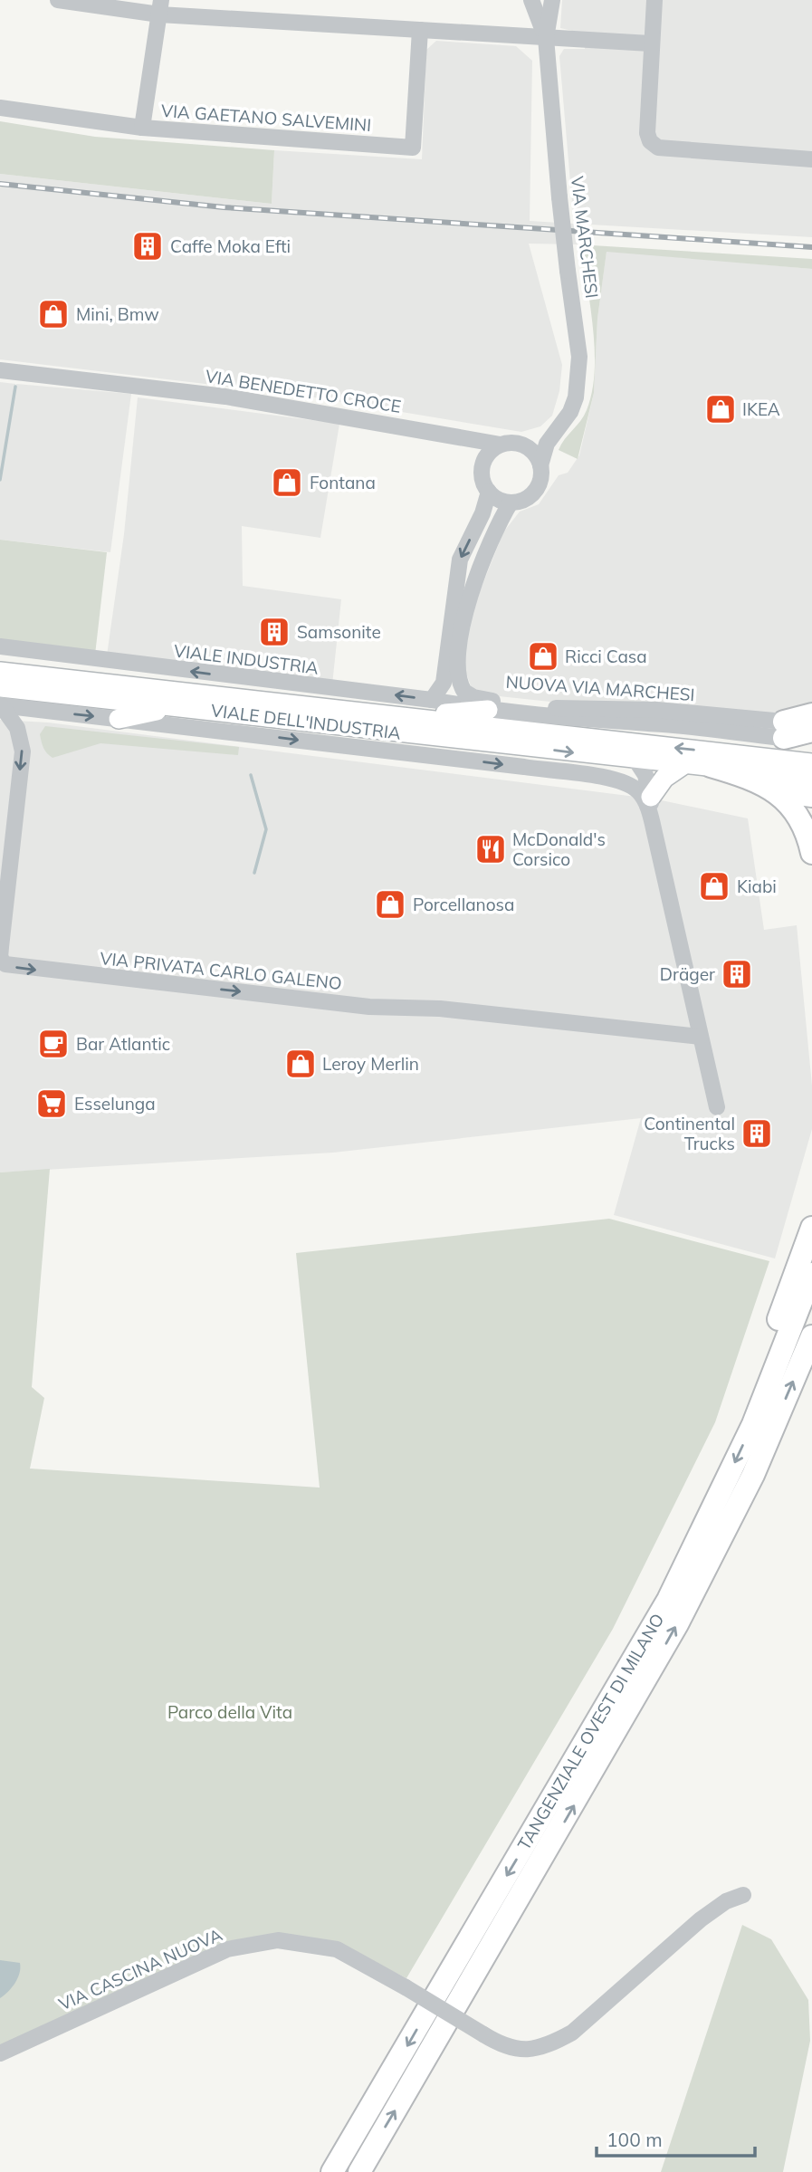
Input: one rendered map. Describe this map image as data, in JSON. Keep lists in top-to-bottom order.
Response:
{
  "streets": {
    "highway": ["TANGENZIALE OVEST DI MILANO"],
    "street": [
      "VIA GAETANO SALVEMINI",
      "VIA MARCHESI",
      "VIA BENEDETTO CROCE",
      "VIALE INDUSTRIA",
      "NUOVA VIA MARCHESI",
      "VIALE DELL'INDUSTRIA",
      "VIA PRIVATA CARLO GALENO",
      "VIA CASCINA NUOVA"
    ]
  },
  "crossings": [
    ["VIA MARCHESI", "VIA BENEDETTO CROCE"],
    ["VIALE INDUSTRIA", "NUOVA VIA MARCHESI"],
    ["VIALE DELL'INDUSTRIA", "VIA PRIVATA CARLO GALENO"]
  ],
  "one_way": ["VIALE INDUSTRIA", "VIALE DELL'INDUSTRIA"],
  "parks": ["Parco della Vita"],
  "places": {
    "building": [
      "Caffe Moka Efti",
      "Samsonite",
      "Dräger",
      "Continental Trucks"
    ],
    "shop": [
      "Mini, Bmw",
      "IKEA",
      "Fontana",
      "Ricci Casa",
      "Kiabi",
      "Porcellanosa",
      "Leroy Merlin"
    ],
    "restaurant": ["McDonald's Corsico"],
    "cafe": ["Bar Atlantic"],
    "supermarket": ["Esselunga"]
  },
  "scale_bar": "100 m"
}
